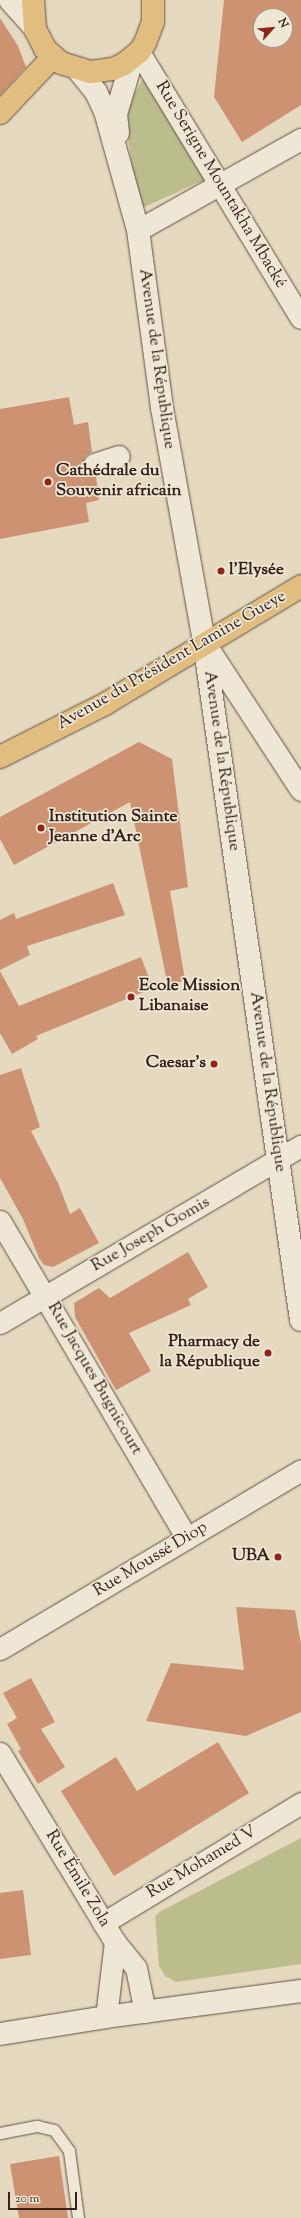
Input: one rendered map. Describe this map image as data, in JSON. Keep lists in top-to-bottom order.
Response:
{
  "streets": {
    "main road": ["Avenue du Président Lamine Gueye"],
    "street": [
      "Rue Serigne Mountakha Mbacké",
      "Avenue de la République",
      "Rue Joseph Gomis",
      "Rue Jacques Bugnicourt",
      "Rue Moussé Diop",
      "Rue Mohamed V",
      "Rue Émile Zola"
    ]
  },
  "crossings": [
    ["Rue Serigne Mountakha Mbacké", "Avenue de la République"],
    ["Avenue de la République", "Avenue du Président Lamine Gueye"],
    ["Avenue de la République", "Rue Joseph Gomis"],
    ["Rue Joseph Gomis", "Rue Jacques Bugnicourt"],
    ["Rue Jacques Bugnicourt", "Rue Moussé Diop"],
    ["Rue Mohamed V", "Rue Émile Zola"]
  ],
  "places": [
    "Cathédrale du Souvenir africain",
    "l'Elysée",
    "Institution Sainte Jeanne d'Arc",
    "Ecole Mission Libanaise",
    "Caesar's",
    "Pharmacy de la République",
    "UBA"
  ],
  "scale_bar": "20 m",
  "north": "top right"
}
